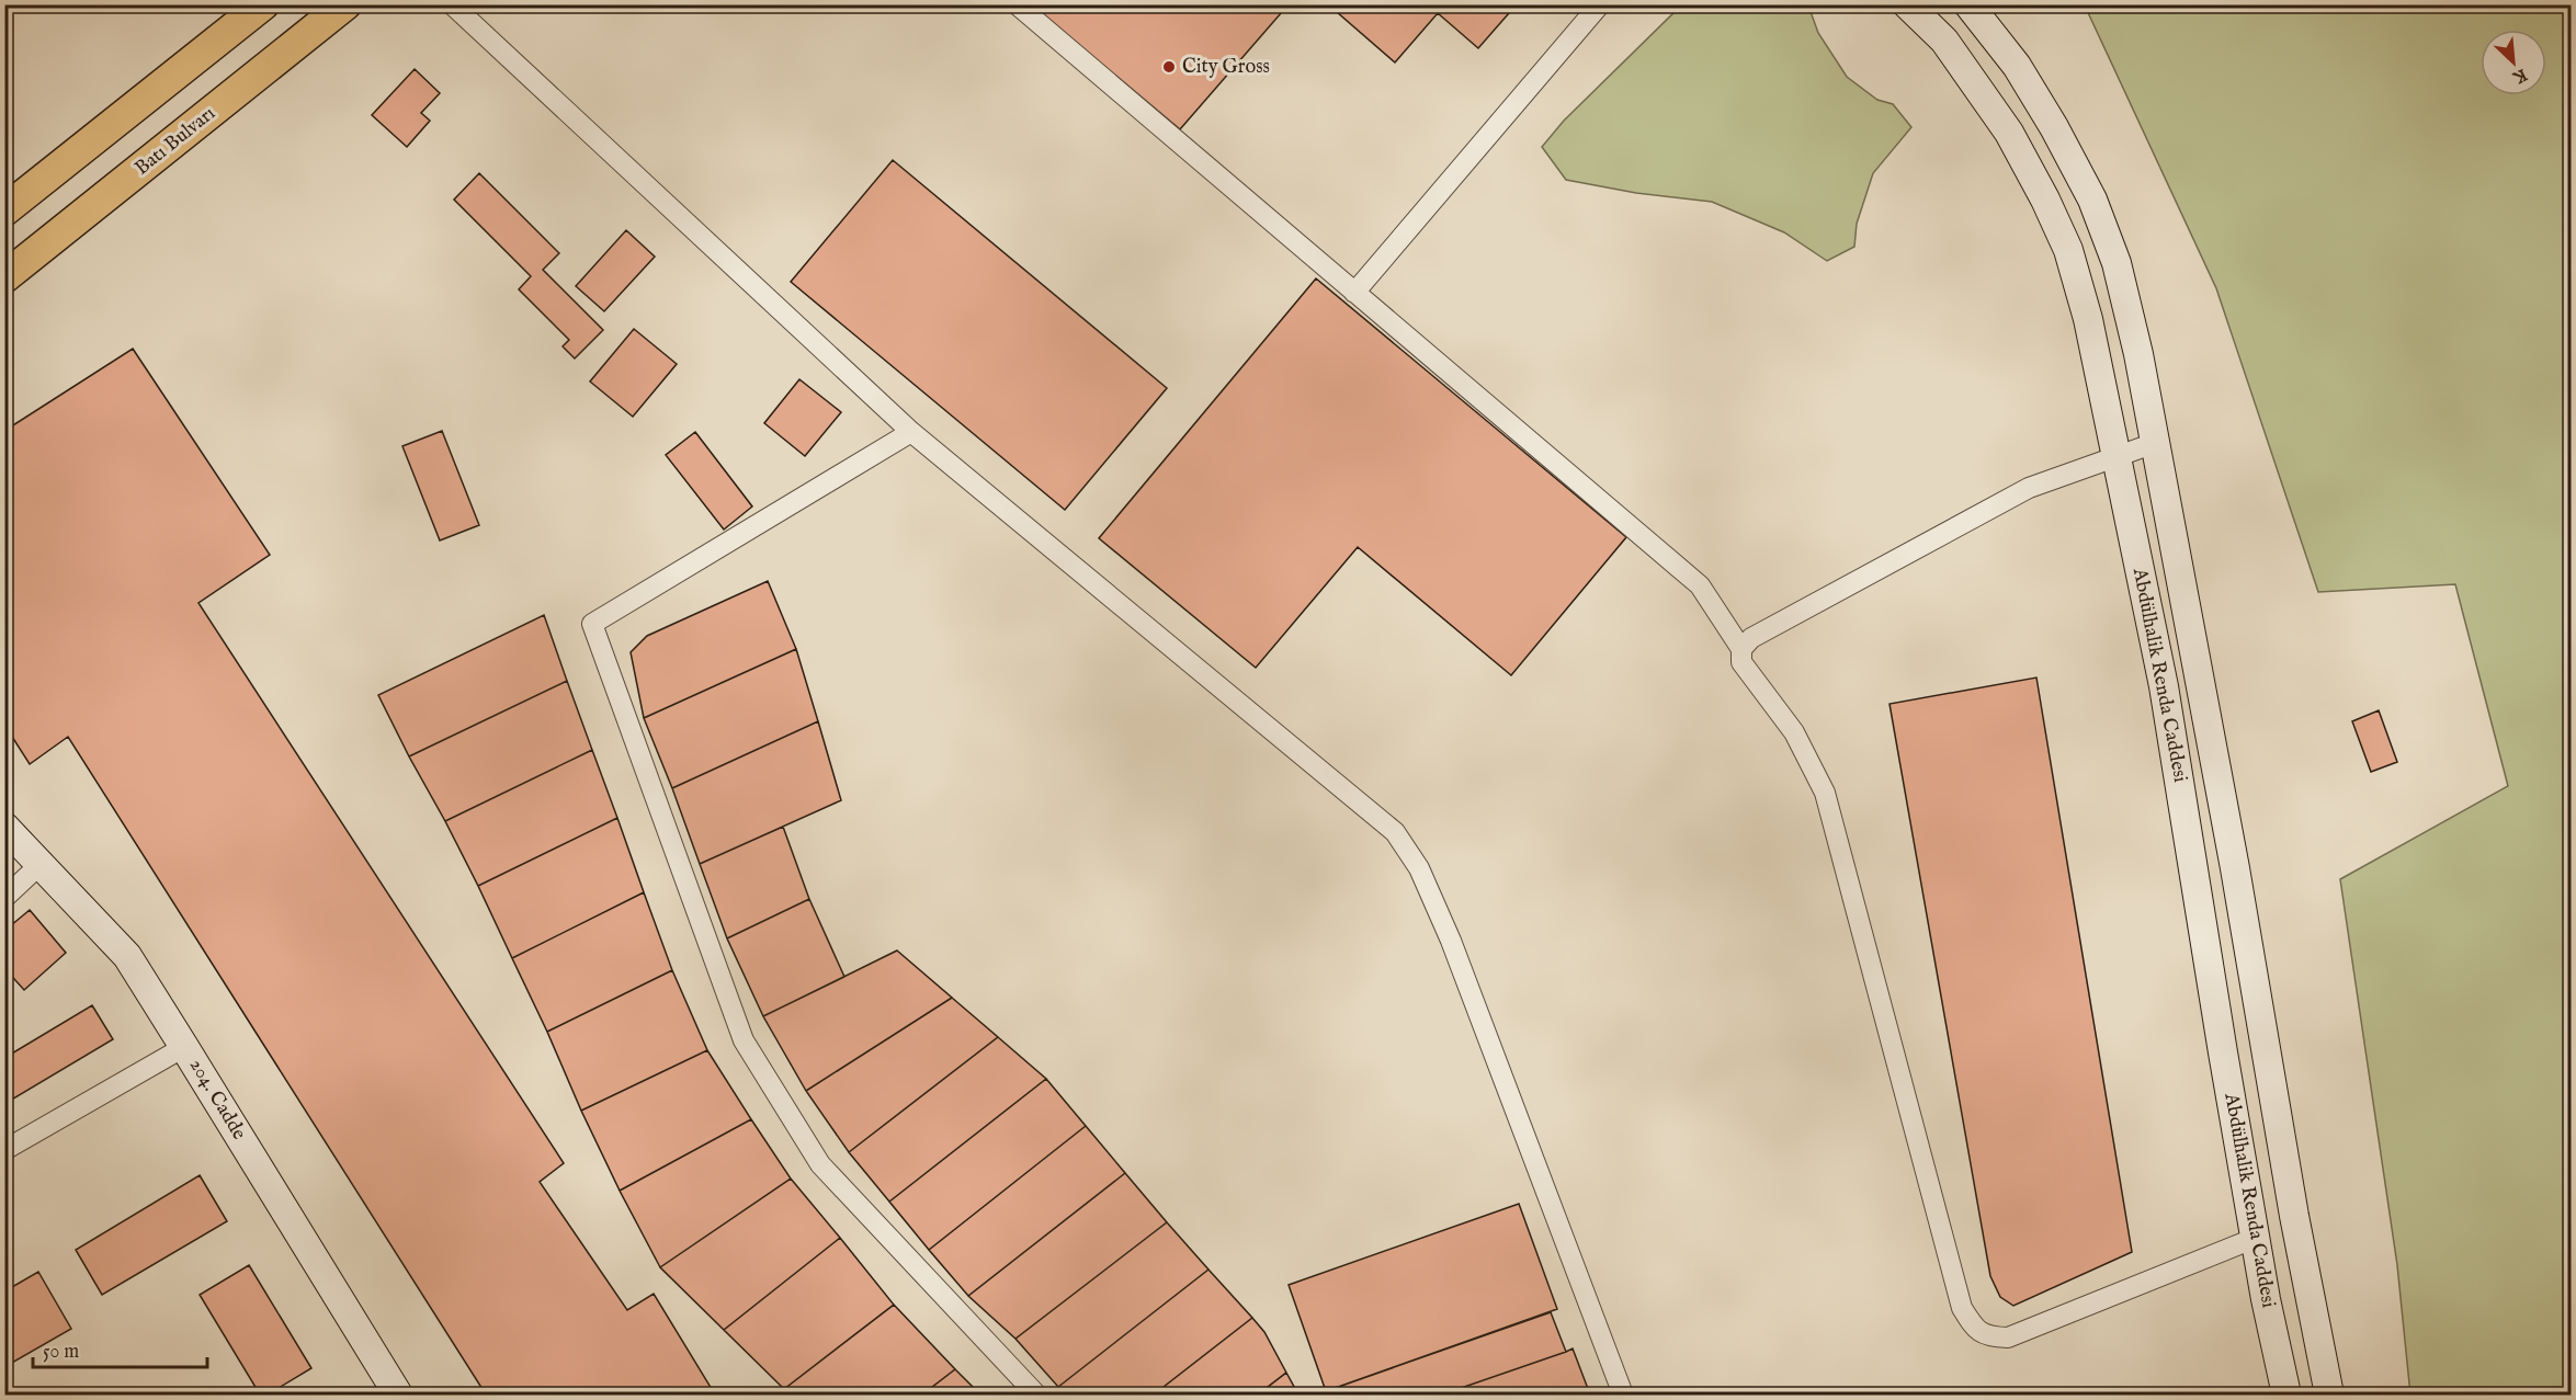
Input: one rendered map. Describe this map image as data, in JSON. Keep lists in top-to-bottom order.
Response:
{
  "streets": {
    "main road": ["Batı Bulvarı", "Abdülhalik Renda Caddesi", "204. Cadde"]
  },
  "places": ["City Gross"],
  "scale_bar": "50 m",
  "north": "bottom right"
}
